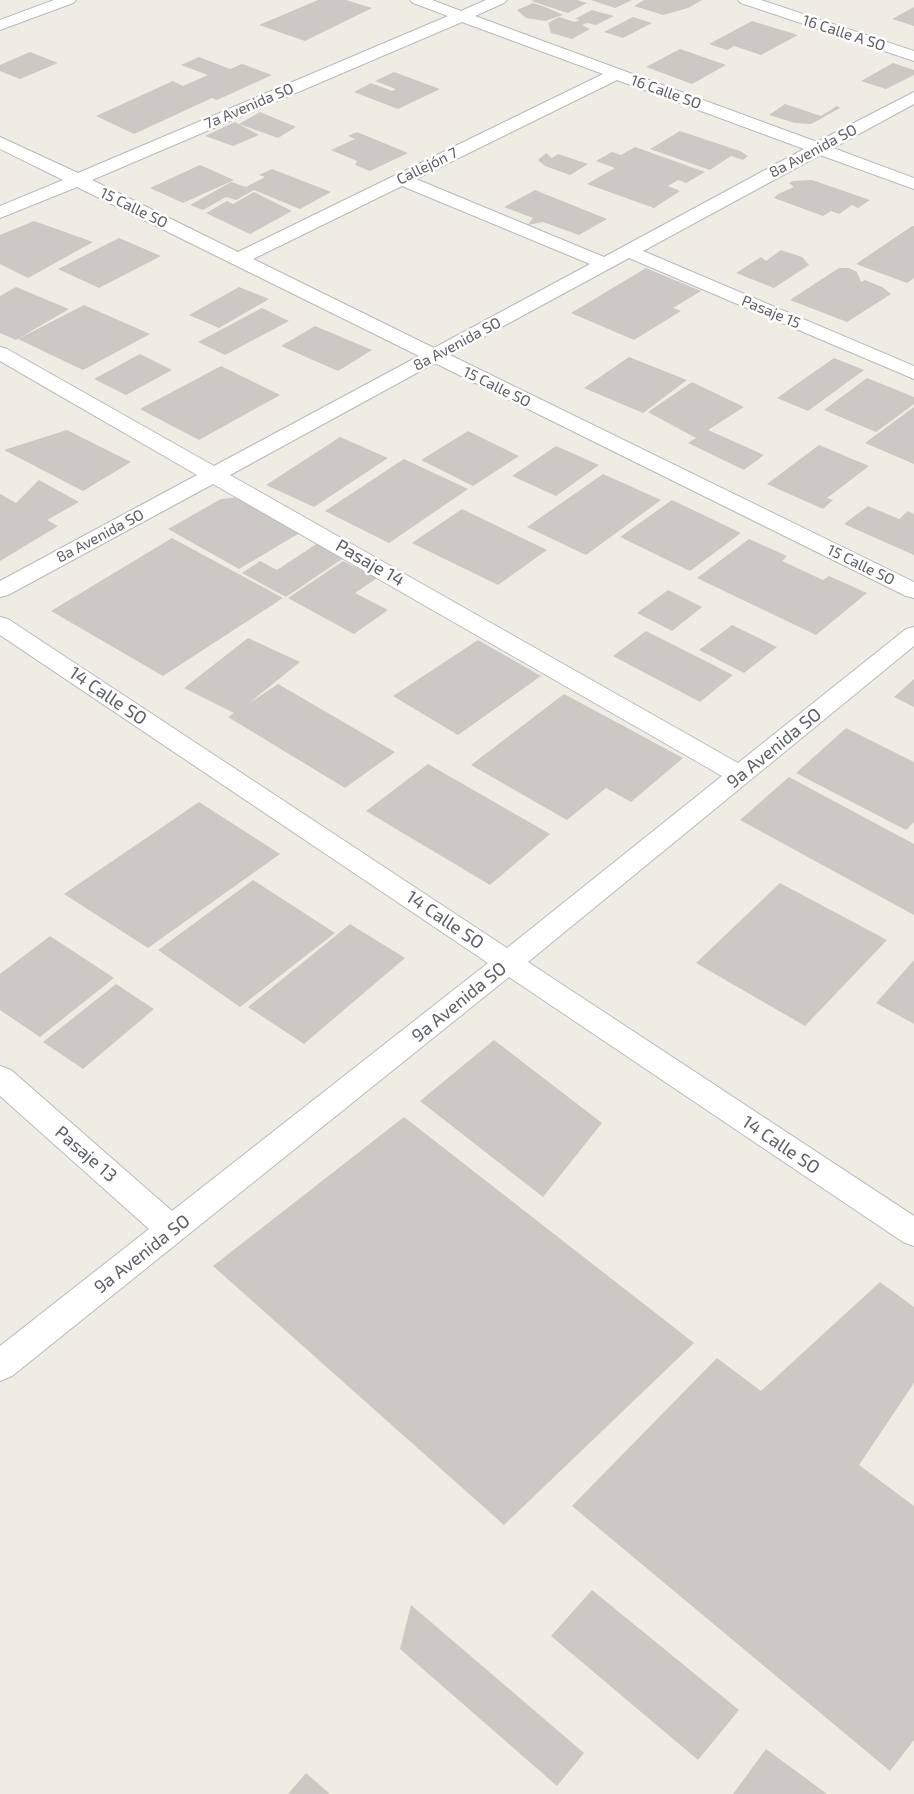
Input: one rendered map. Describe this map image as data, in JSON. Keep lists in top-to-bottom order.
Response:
{
  "streets": {
    "street": [
      "16 Calle A SO",
      "16 Calle SO",
      "7a Avenida SO",
      "8a Avenida SO",
      "Callejón 7",
      "15 Calle SO",
      "Pasaje 15",
      "Pasaje 14",
      "14 Calle SO",
      "9a Avenida SO",
      "Pasaje 13"
    ]
  },
  "crossings": [
    ["16 Calle SO", "7a Avenida SO"],
    ["16 Calle SO", "8a Avenida SO"],
    ["16 Calle SO", "Callejón 7"],
    ["7a Avenida SO", "15 Calle SO"],
    ["8a Avenida SO", "15 Calle SO"],
    ["8a Avenida SO", "Pasaje 15"],
    ["8a Avenida SO", "Pasaje 14"],
    ["Callejón 7", "15 Calle SO"],
    ["Pasaje 14", "9a Avenida SO"],
    ["14 Calle SO", "9a Avenida SO"],
    ["9a Avenida SO", "Pasaje 13"]
  ]
}
